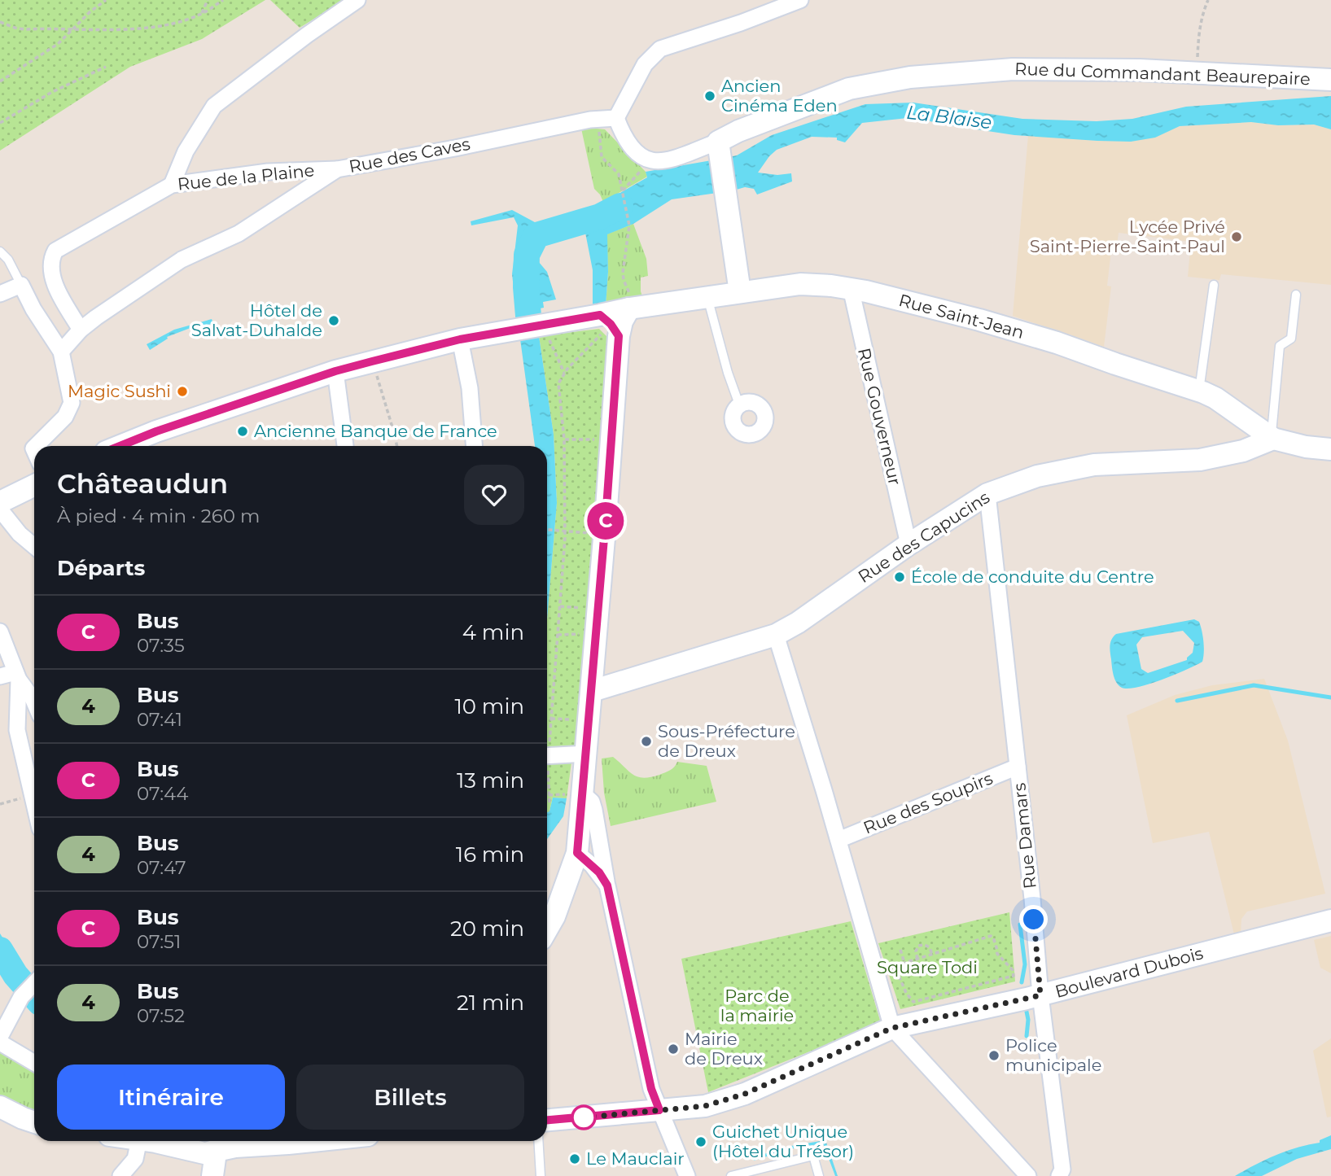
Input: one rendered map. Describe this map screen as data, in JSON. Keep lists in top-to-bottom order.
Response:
{
  "streets": {
    "street": [
      "Rue du Commandant Beaurepaire",
      "Rue des Caves",
      "Rue de la Plaine",
      "Rue Saint-Jean",
      "Rue Gouverneur",
      "Rue des Capucins",
      "Rue des Soupirs",
      "Rue Damars",
      "Boulevard Dubois"
    ]
  },
  "crossings": [
    ["Rue des Caves", "Rue de la Plaine"],
    ["Rue Saint-Jean", "Rue Gouverneur"],
    ["Rue Saint-Jean", "Rue des Capucins"],
    ["Rue Gouverneur", "Rue des Capucins"],
    ["Rue des Capucins", "Rue Damars"],
    ["Rue des Soupirs", "Rue Damars"],
    ["Rue Damars", "Boulevard Dubois"]
  ],
  "water": ["La Blaise"],
  "parks": ["Square Todi", "Parc de la mairie"],
  "places": [
    "Ancien Cinéma Eden",
    "Lycée Privé Saint-Pierre-Saint-Paul",
    "Hôtel de Salvat-Duhalde",
    "Magic Sushi",
    "Ancienne Banque de France",
    "École de conduite du Centre",
    "Sous-Préfecture de Dreux",
    "Mairie de Dreux",
    "Police municipale",
    "Guichet Unique (Hôtel du Trésor)",
    "Le Mauclair"
  ],
  "lines": ["bus line C"],
  "page": {
    "on_map": "C",
    "heading": [
      ["Châteaudun", "À pied · 4 min · 260 m"],
      "Départs"
    ],
    "list": [
      {
        "mark": "C",
        "name": "Bus",
        "note": "07:35",
        "value": "4 min"
      },
      {
        "mark": "4",
        "name": "Bus",
        "note": "07:41",
        "value": "10 min"
      },
      {
        "mark": "C",
        "name": "Bus",
        "note": "07:44",
        "value": "13 min"
      },
      {
        "mark": "4",
        "name": "Bus",
        "note": "07:47",
        "value": "16 min"
      },
      {
        "mark": "C",
        "name": "Bus",
        "note": "07:51",
        "value": "20 min"
      },
      {
        "mark": "4",
        "name": "Bus",
        "note": "07:52",
        "value": "21 min"
      }
    ],
    "buttons": ["Itinéraire", "Billets"]
  }
}
